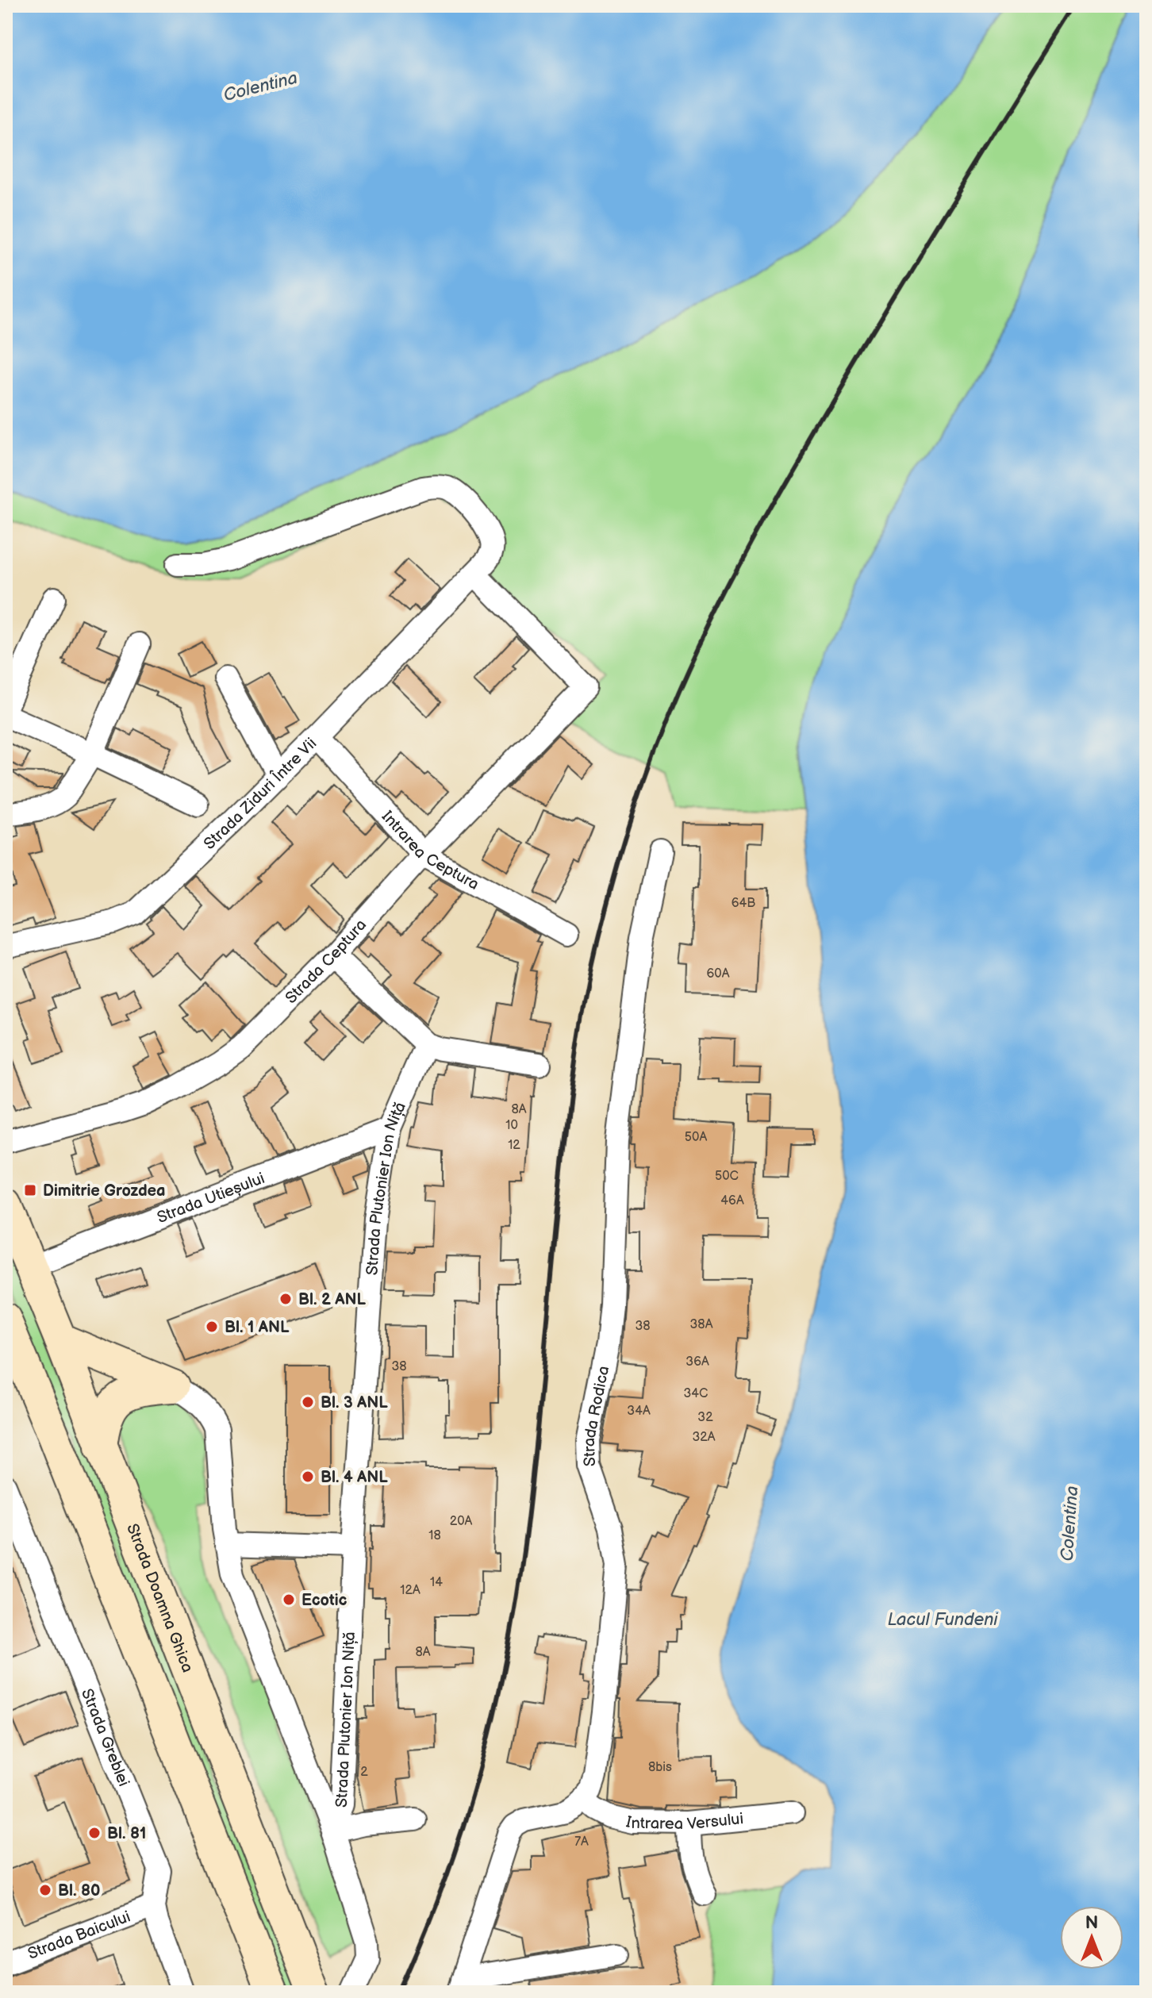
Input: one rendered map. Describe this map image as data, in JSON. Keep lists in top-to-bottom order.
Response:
{
  "streets": {
    "main road": ["Strada Doamna Ghica"],
    "street": [
      "Strada Ziduri Între Vii",
      "Intrarea Ceptura",
      "Strada Ceptura",
      "Strada Plutonier Ion Niță",
      "Strada Utieșului",
      "Strada Rodica",
      "Strada Greblei",
      "Intrarea Versului",
      "Strada Baicului"
    ]
  },
  "crossings": [
    ["Strada Ziduri Între Vii", "Intrarea Ceptura"],
    ["Strada Ziduri Între Vii", "Strada Ceptura"],
    ["Intrarea Ceptura", "Strada Ceptura"],
    ["Strada Plutonier Ion Niță", "Strada Utieșului"],
    ["Strada Utieșului", "Strada Doamna Ghica"],
    ["Strada Rodica", "Intrarea Versului"],
    ["Strada Greblei", "Strada Baicului"]
  ],
  "water": ["Colentina", "Lacul Fundeni"],
  "places": {
    "transit": ["Dimitrie Grozdea"],
    "other": [
      "Bl. 2 ANL",
      "Bl. 1 ANL",
      "Bl. 3 ANL",
      "Bl. 4 ANL",
      "Ecotic",
      "Bl. 81",
      "Bl. 80"
    ]
  },
  "house_numbers": [
    "64B",
    "60A",
    "8A",
    "10",
    "50A",
    "12",
    "50C",
    "46A",
    "38A",
    "38",
    "36A",
    "38",
    "34C",
    "34A",
    "32",
    "32A",
    "20A",
    "18",
    "14",
    "12A",
    "8A",
    "8bis",
    "2",
    "7A"
  ],
  "north": "top"
}
